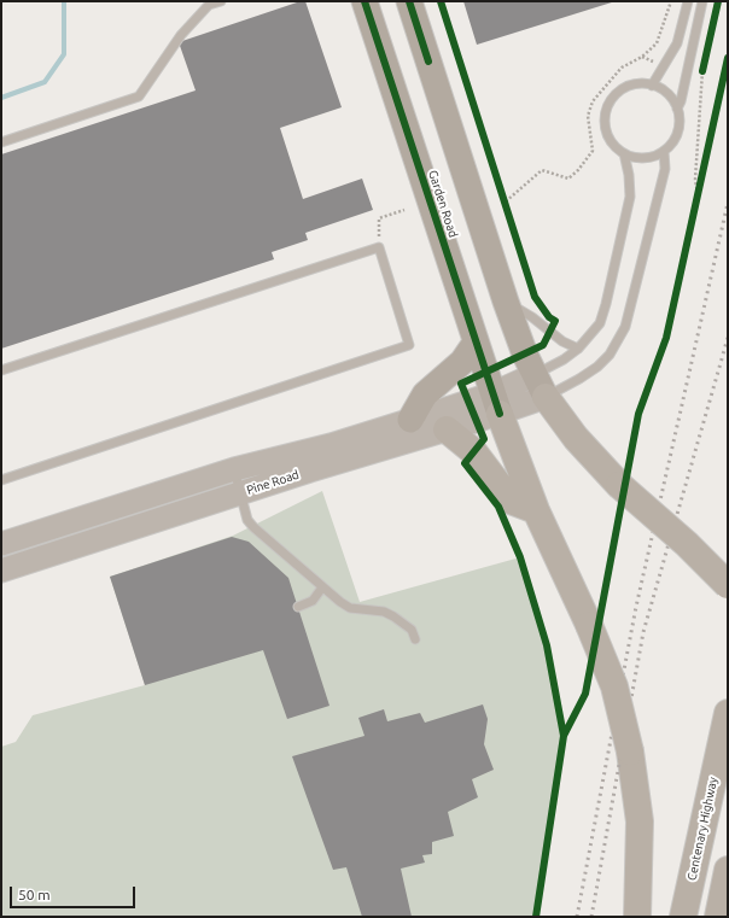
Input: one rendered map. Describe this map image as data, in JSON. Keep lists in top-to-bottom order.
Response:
{
  "streets": {
    "highway": ["Centenary Highway"],
    "main road": ["Garden Road"],
    "street": ["Pine Road"]
  },
  "crossings": [
    ["Garden Road", "Pine Road"]
  ],
  "scale_bar": "50 m"
}
